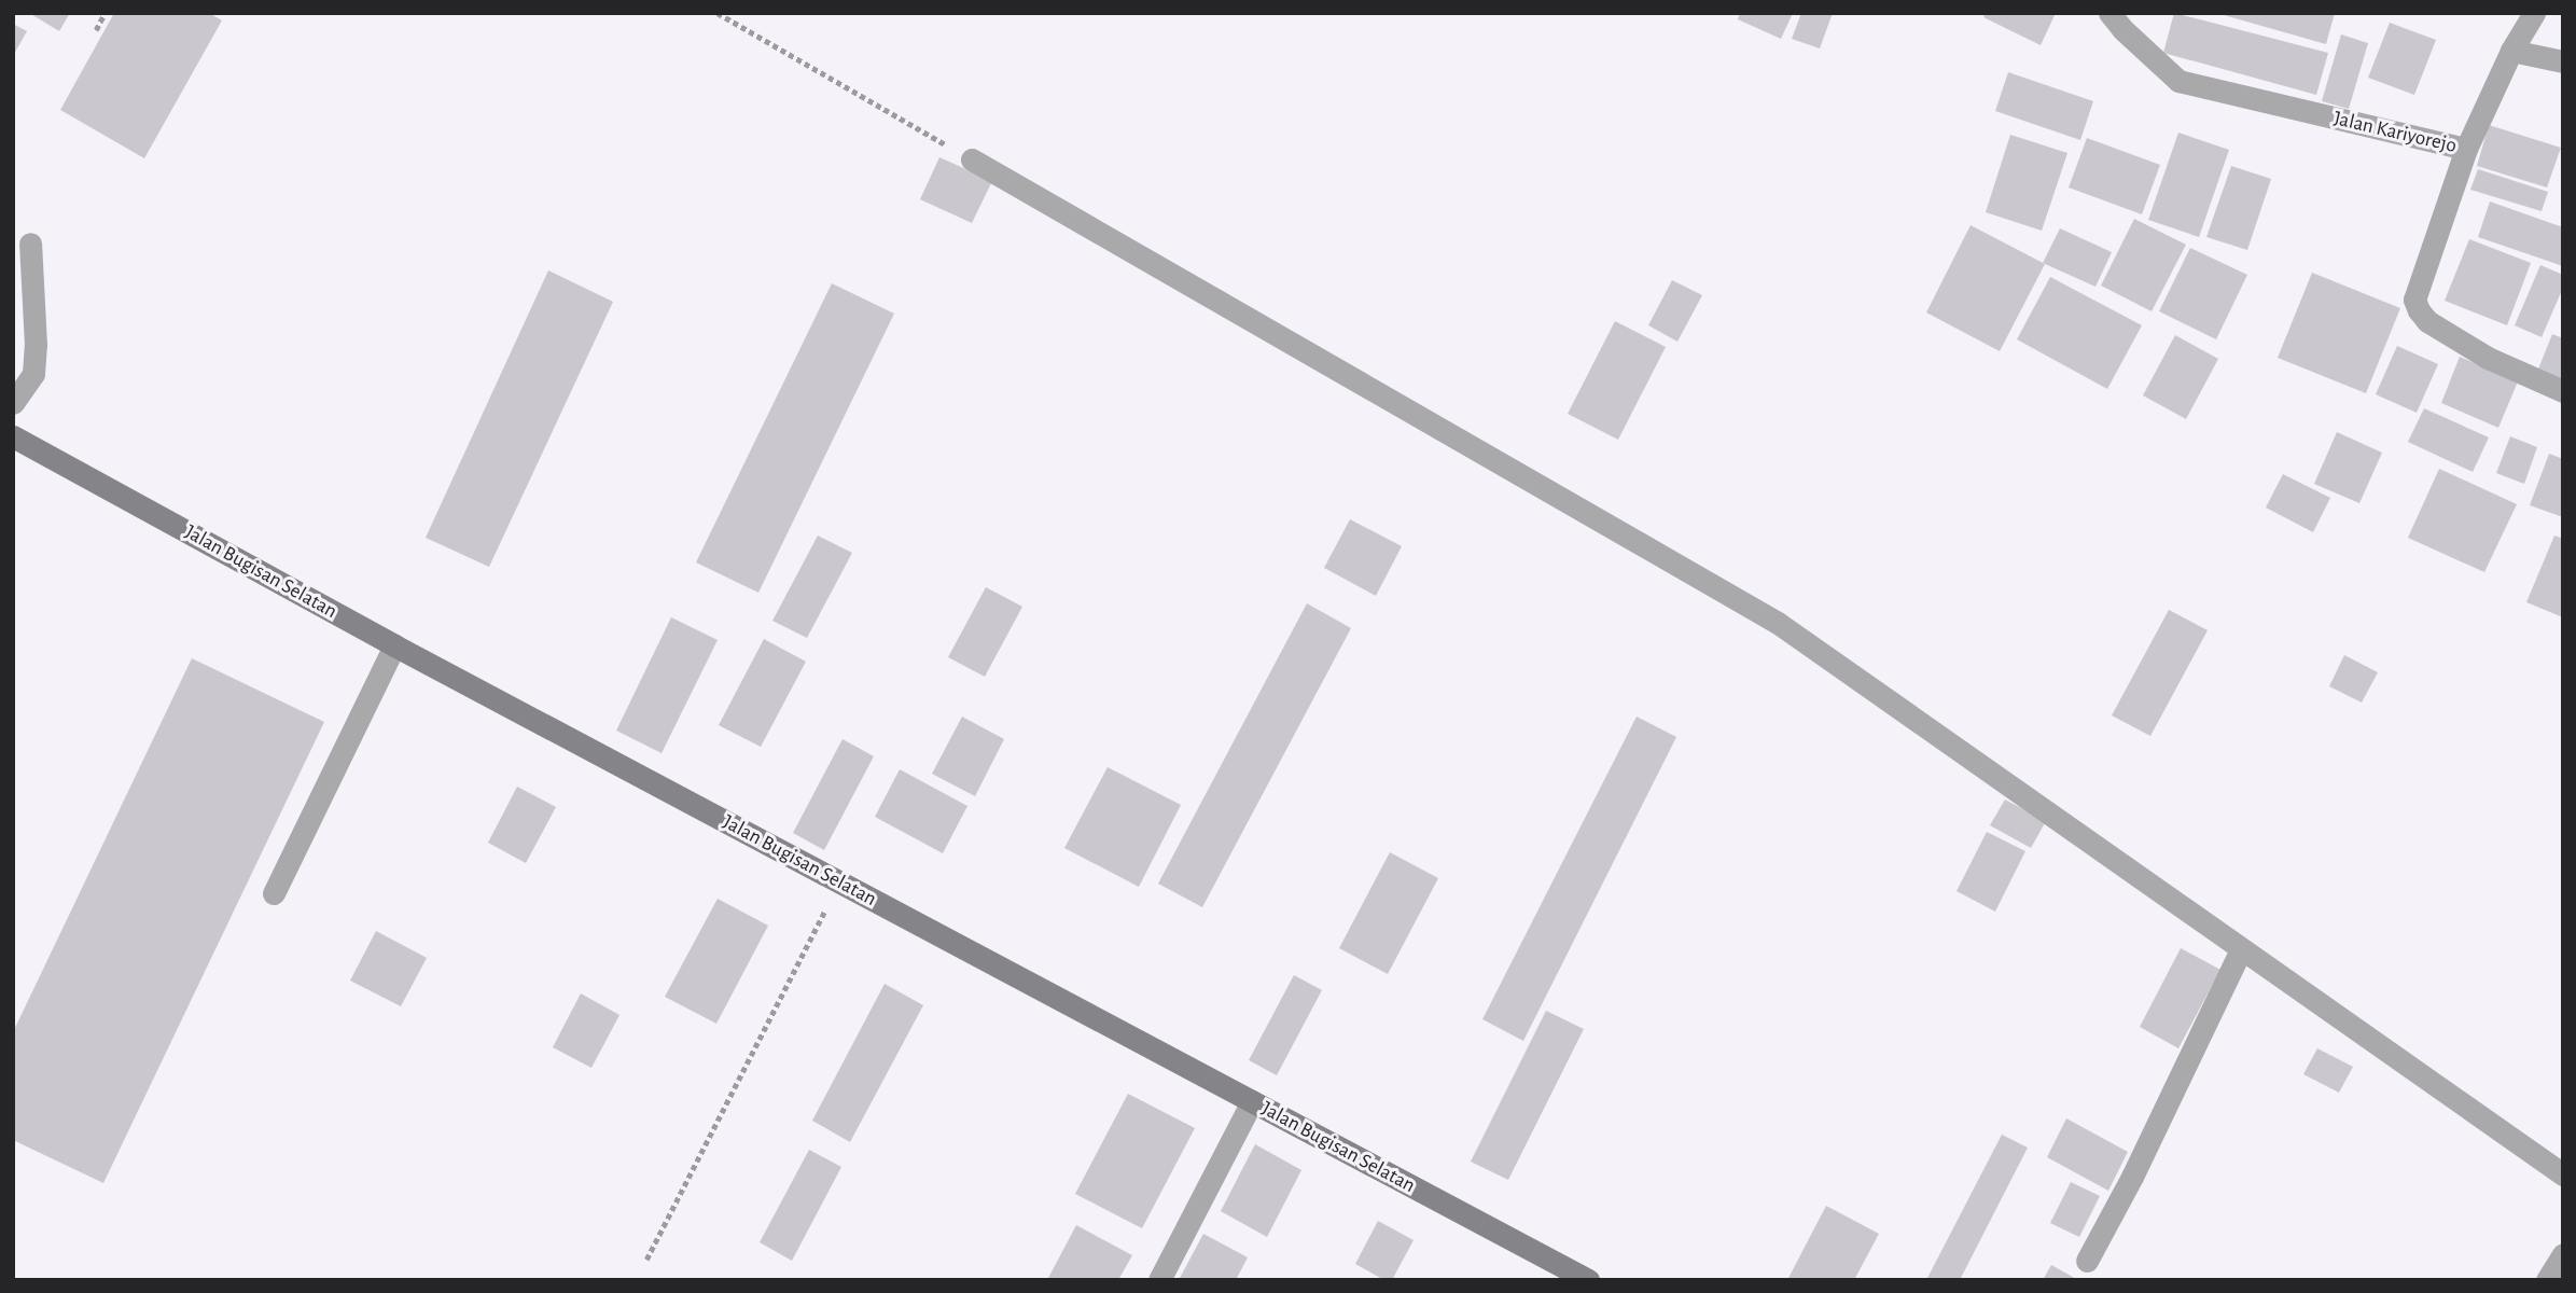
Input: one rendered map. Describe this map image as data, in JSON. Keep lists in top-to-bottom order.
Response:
{
  "streets": {
    "street": ["Jalan Kariyorejo", "Jalan Bugisan Selatan"]
  }
}
